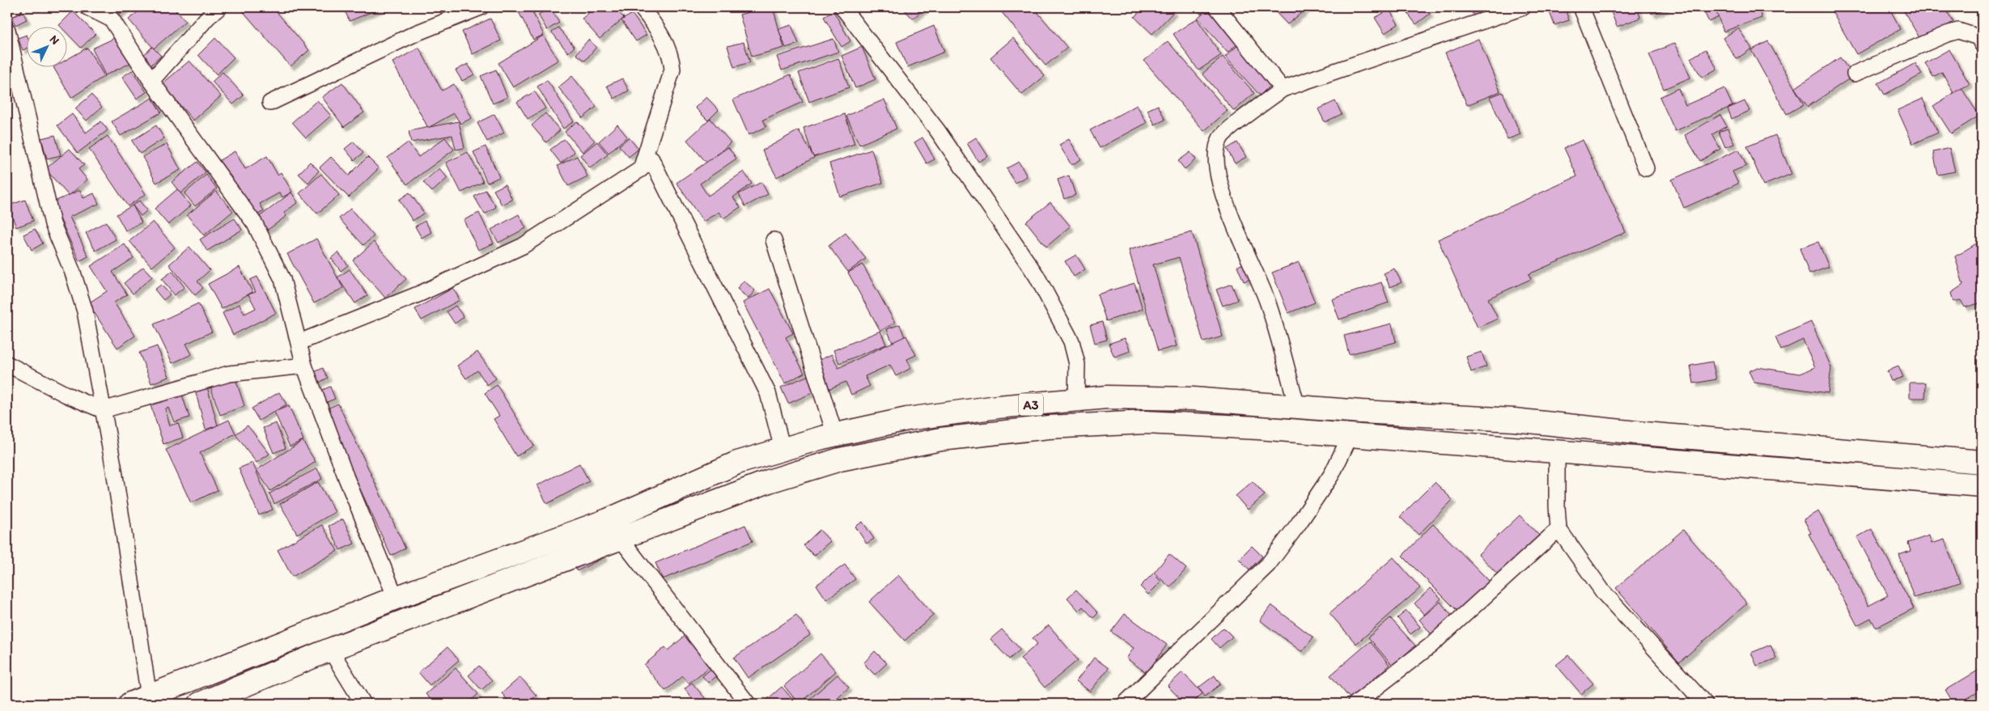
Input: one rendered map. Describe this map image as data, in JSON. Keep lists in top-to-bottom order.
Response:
{
  "streets": {
    "highway": ["A3"]
  },
  "north": "top right"
}
